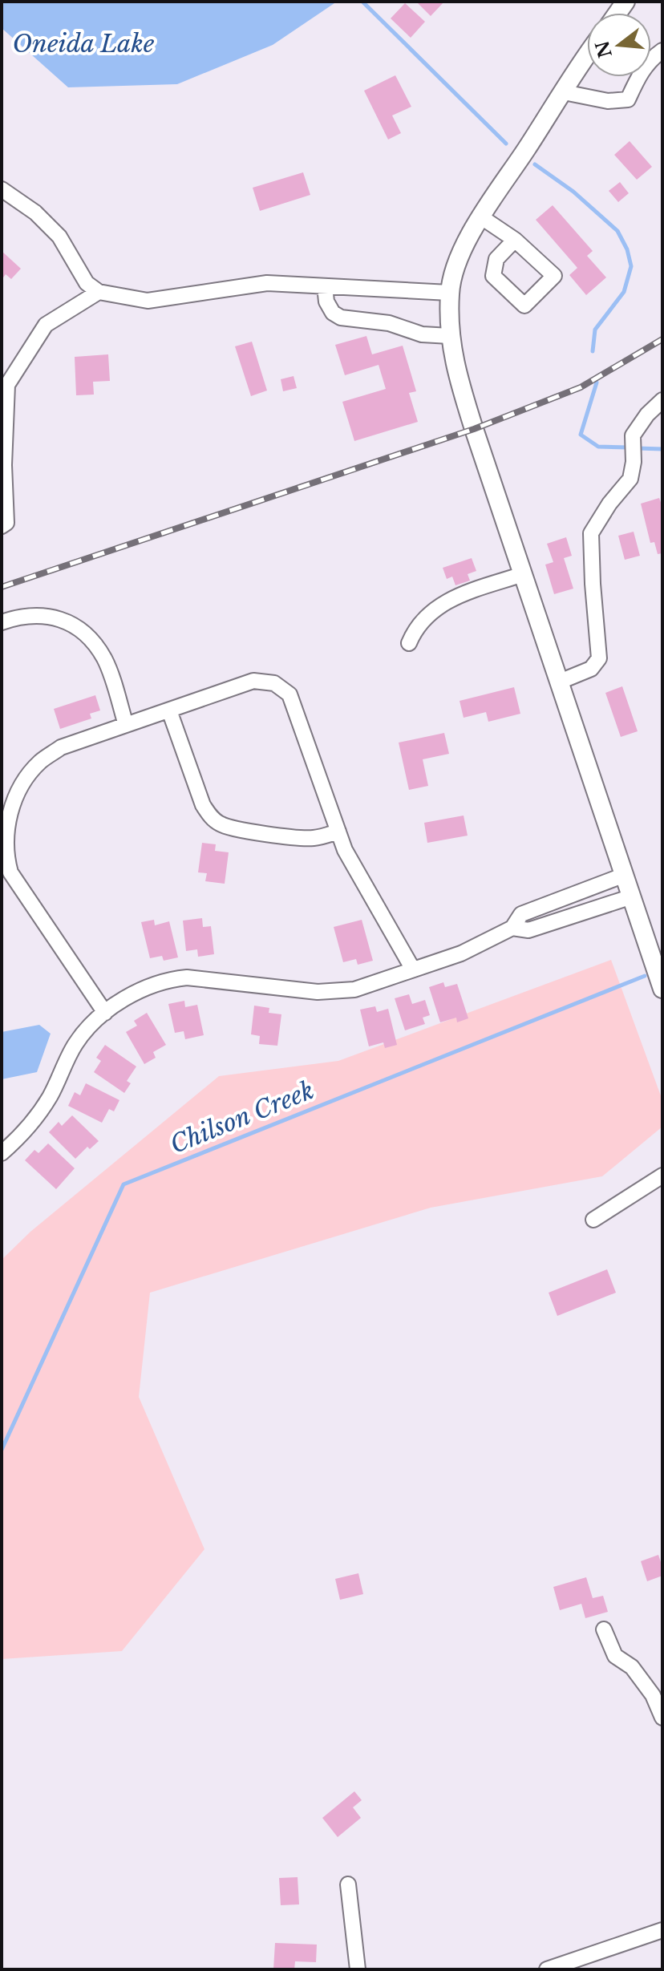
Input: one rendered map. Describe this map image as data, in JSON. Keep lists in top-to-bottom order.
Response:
{
  "water": ["Oneida Lake", "Chilson Creek"],
  "north": "left"
}
